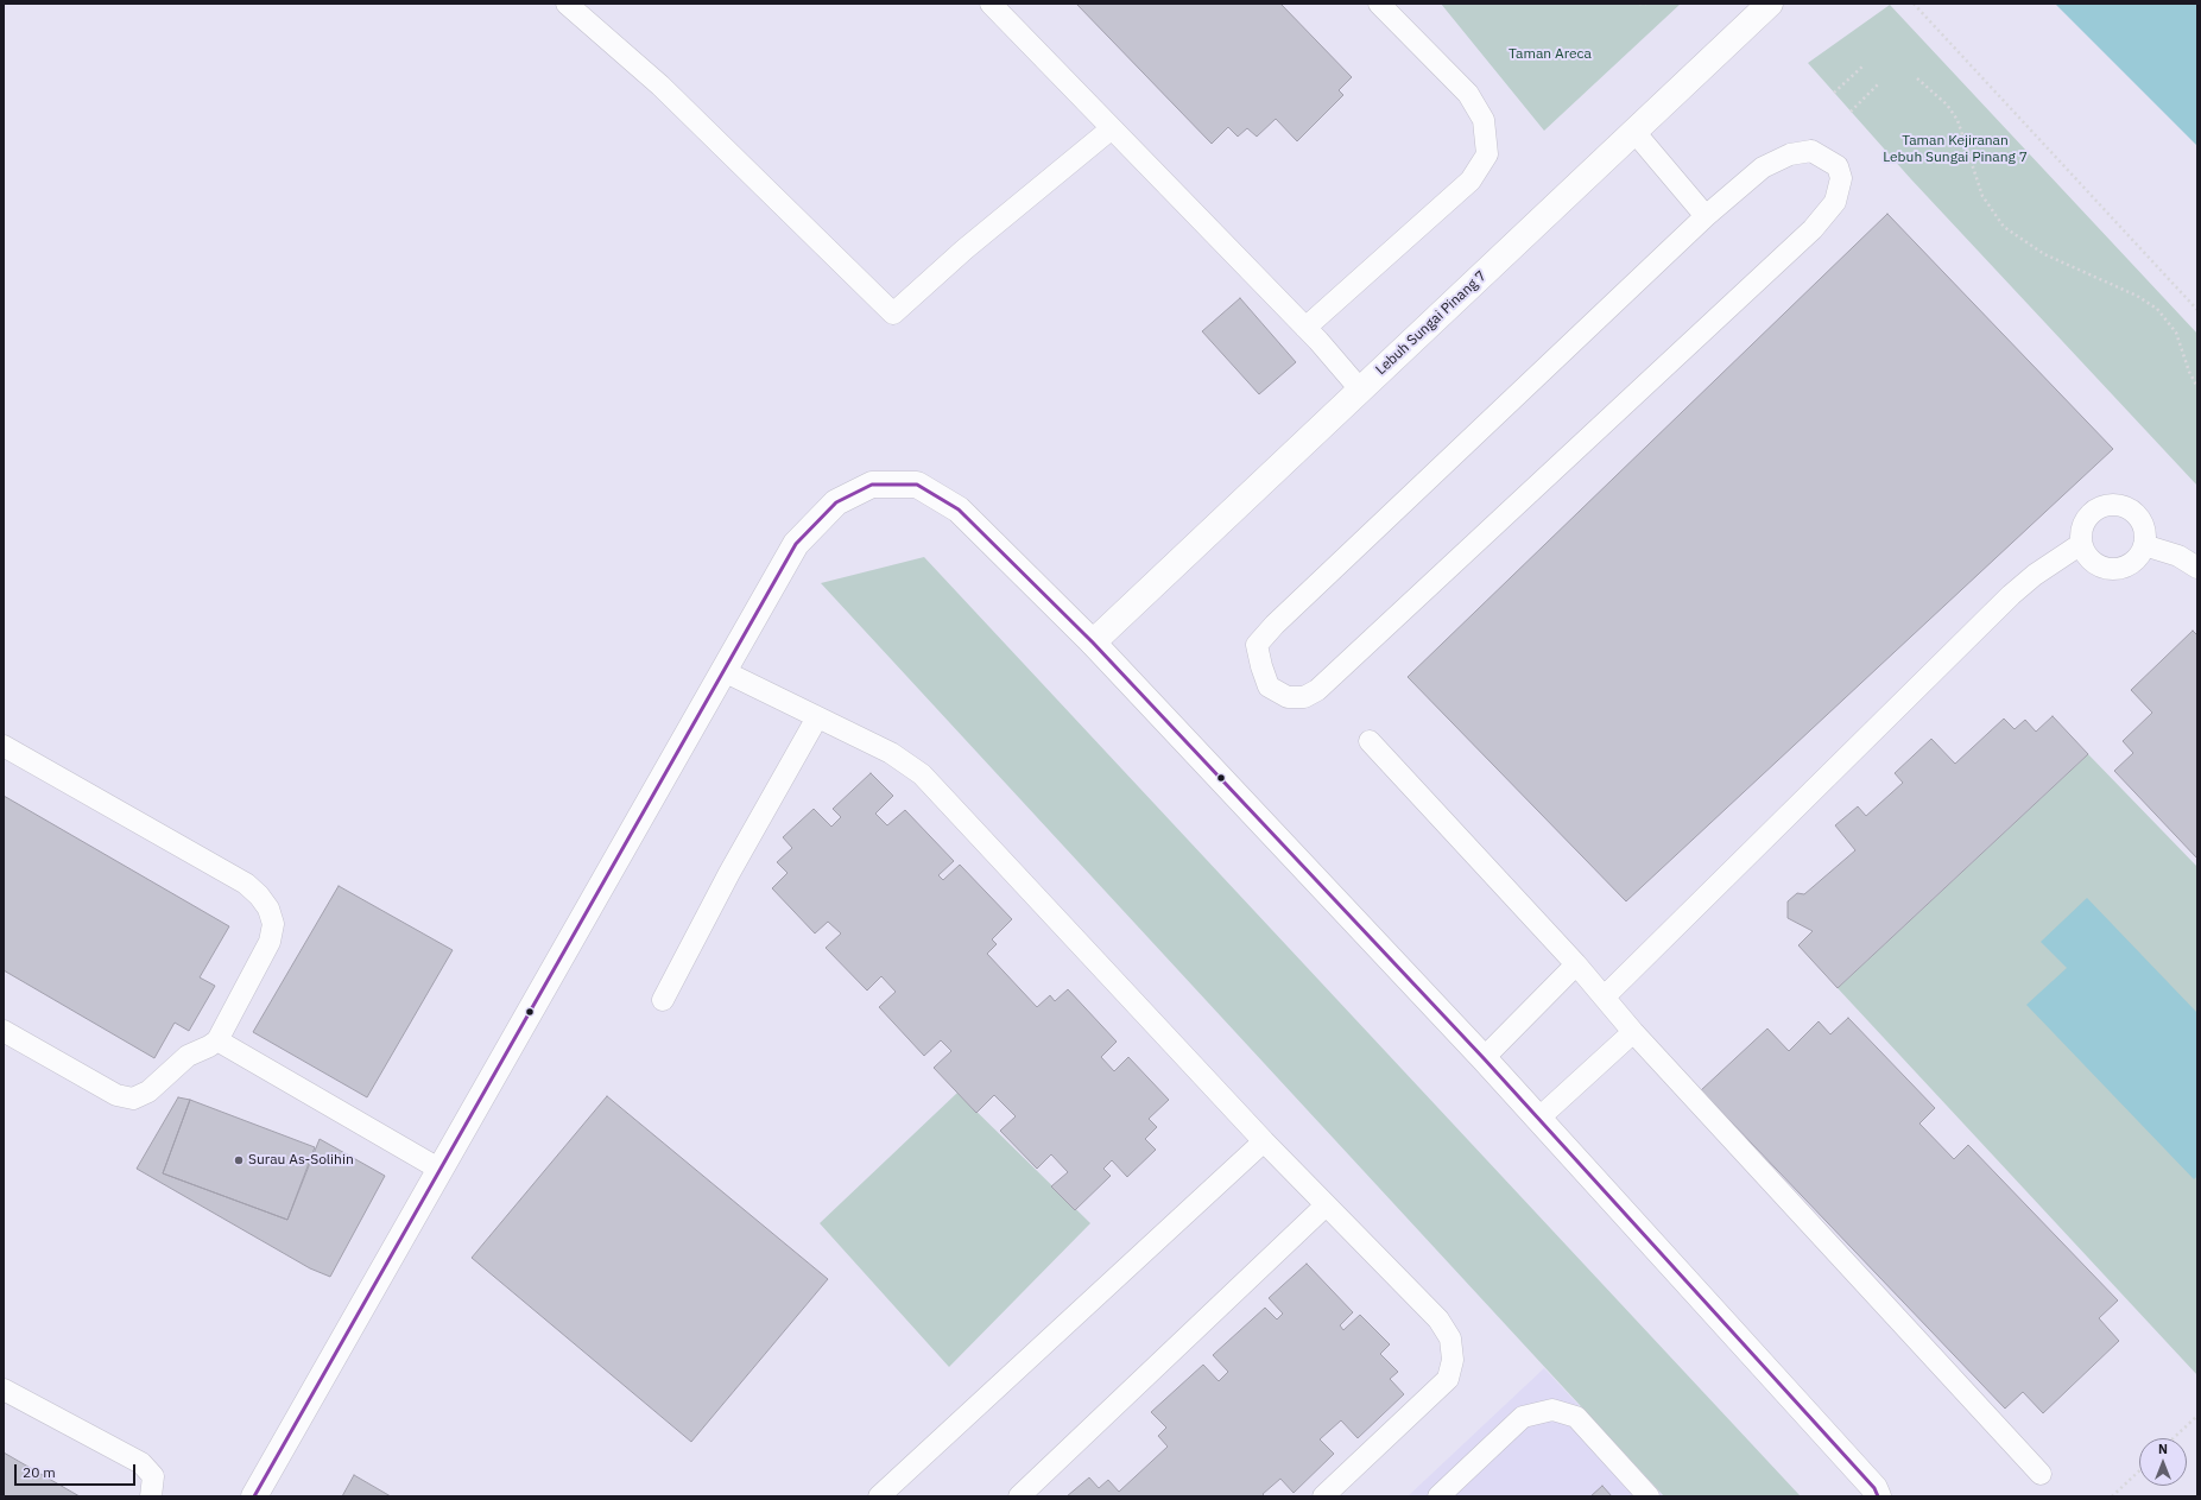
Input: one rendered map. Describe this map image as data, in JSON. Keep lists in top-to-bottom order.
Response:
{
  "streets": {
    "street": ["Lebuh Sungai Pinang 7"]
  },
  "parks": ["Taman Areca", "Taman Kejiranan Lebuh Sungai Pinang 7"],
  "places": ["Surau As-Solihin"],
  "scale_bar": "20 m",
  "north": "top"
}
